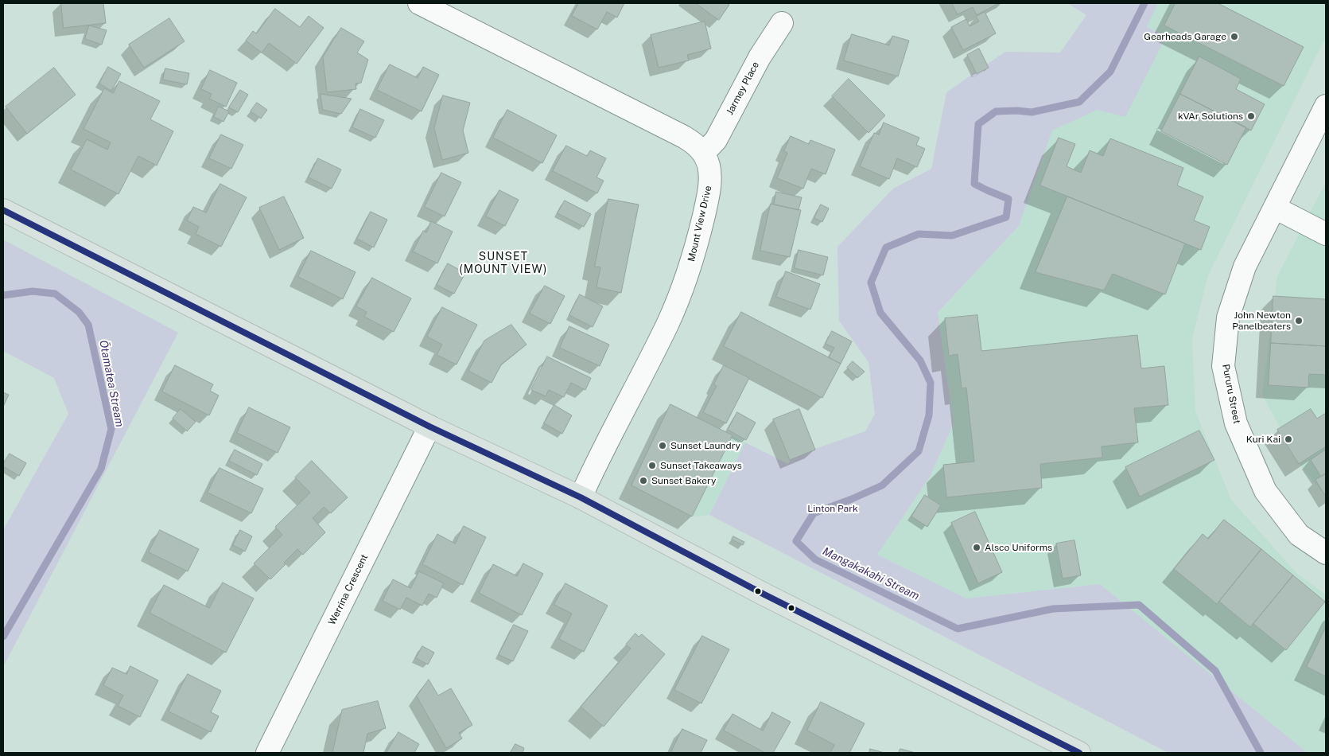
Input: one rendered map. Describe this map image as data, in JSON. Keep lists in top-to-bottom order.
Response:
{
  "streets": {
    "street": [
      "Jarmey Place",
      "Mount View Drive",
      "Pururu Street",
      "Werrina Crescent"
    ]
  },
  "crossings": [
    ["Jarmey Place", "Mount View Drive"]
  ],
  "districts": ["SUNSET (MOUNT VIEW)"],
  "water": ["Ōtamatea Stream", "Mangakakahi Stream"],
  "parks": ["Linton Park"],
  "places": [
    "Gearheads Garage",
    "kVAr Solutions",
    "John Newton Panelbeaters",
    "Kuri Kai",
    "Sunset Laundry",
    "Sunset Takeaways",
    "Sunset Bakery",
    "Alsco Uniforms"
  ]
}
